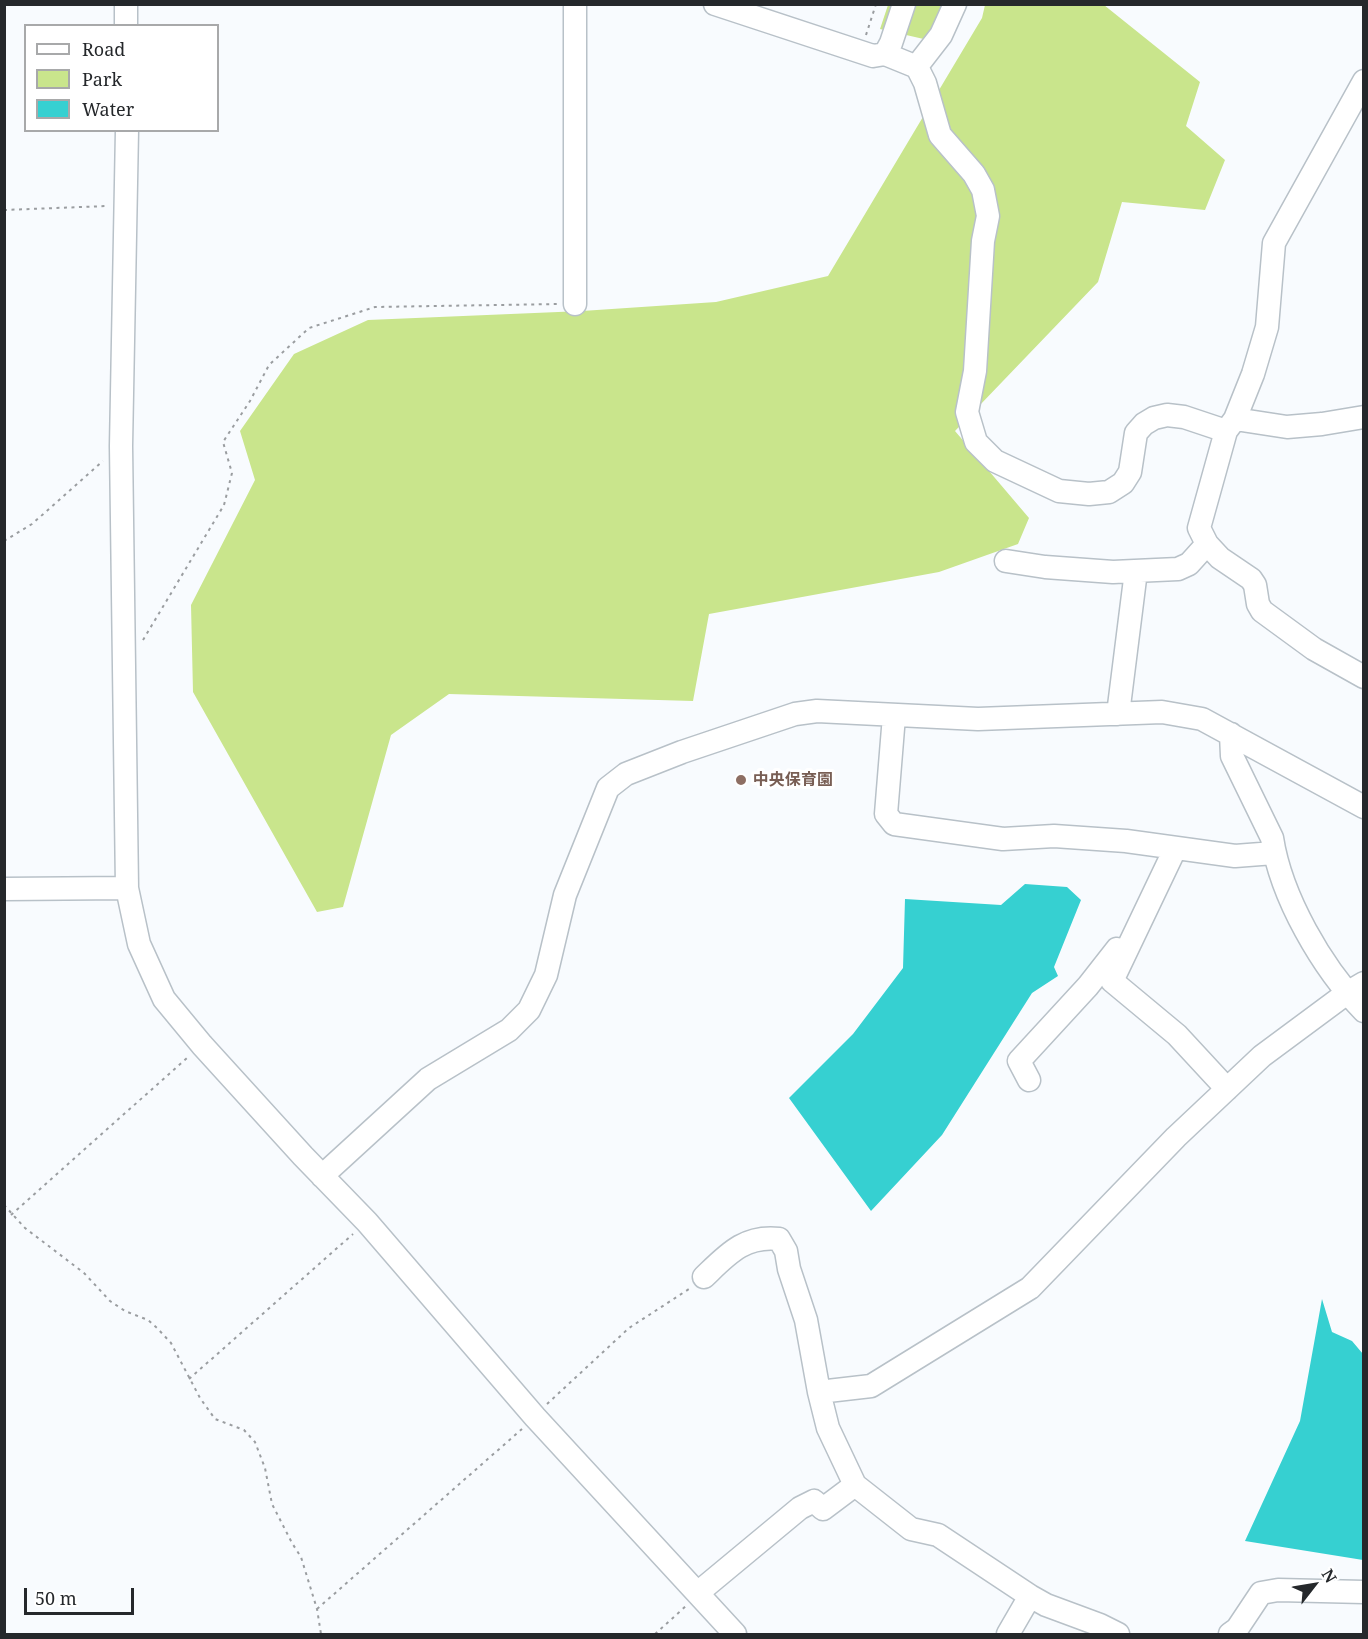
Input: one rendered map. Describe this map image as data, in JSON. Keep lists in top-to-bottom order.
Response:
{
  "places": ["中央保育園"],
  "legend": ["Road", "Park", "Water"],
  "scale_bar": "50 m",
  "north": "top right"
}
